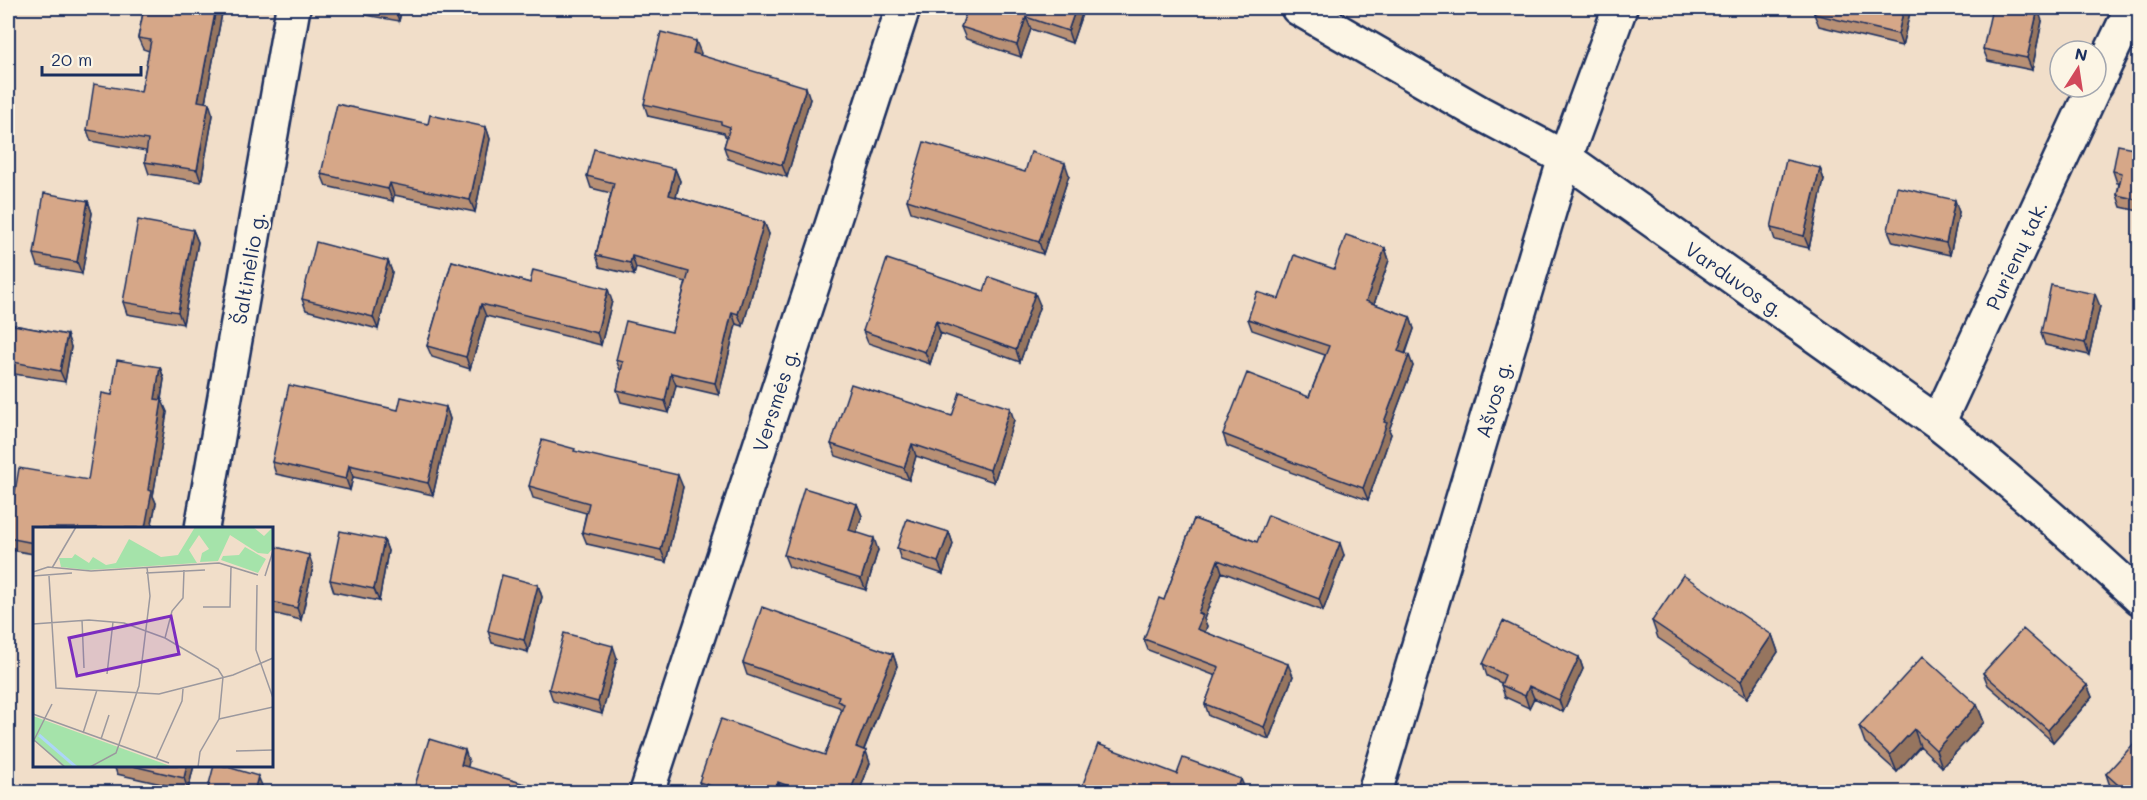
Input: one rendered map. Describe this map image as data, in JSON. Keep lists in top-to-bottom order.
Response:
{
  "streets": {
    "street": [
      "Purienų tak.",
      "Šaltinėlio g.",
      "Varduvos g.",
      "Ašvos g.",
      "Versmės g."
    ]
  },
  "crossings": [
    ["Purienų tak.", "Varduvos g."],
    ["Varduvos g.", "Ašvos g."]
  ],
  "scale_bar": "20 m",
  "north": "top"
}
